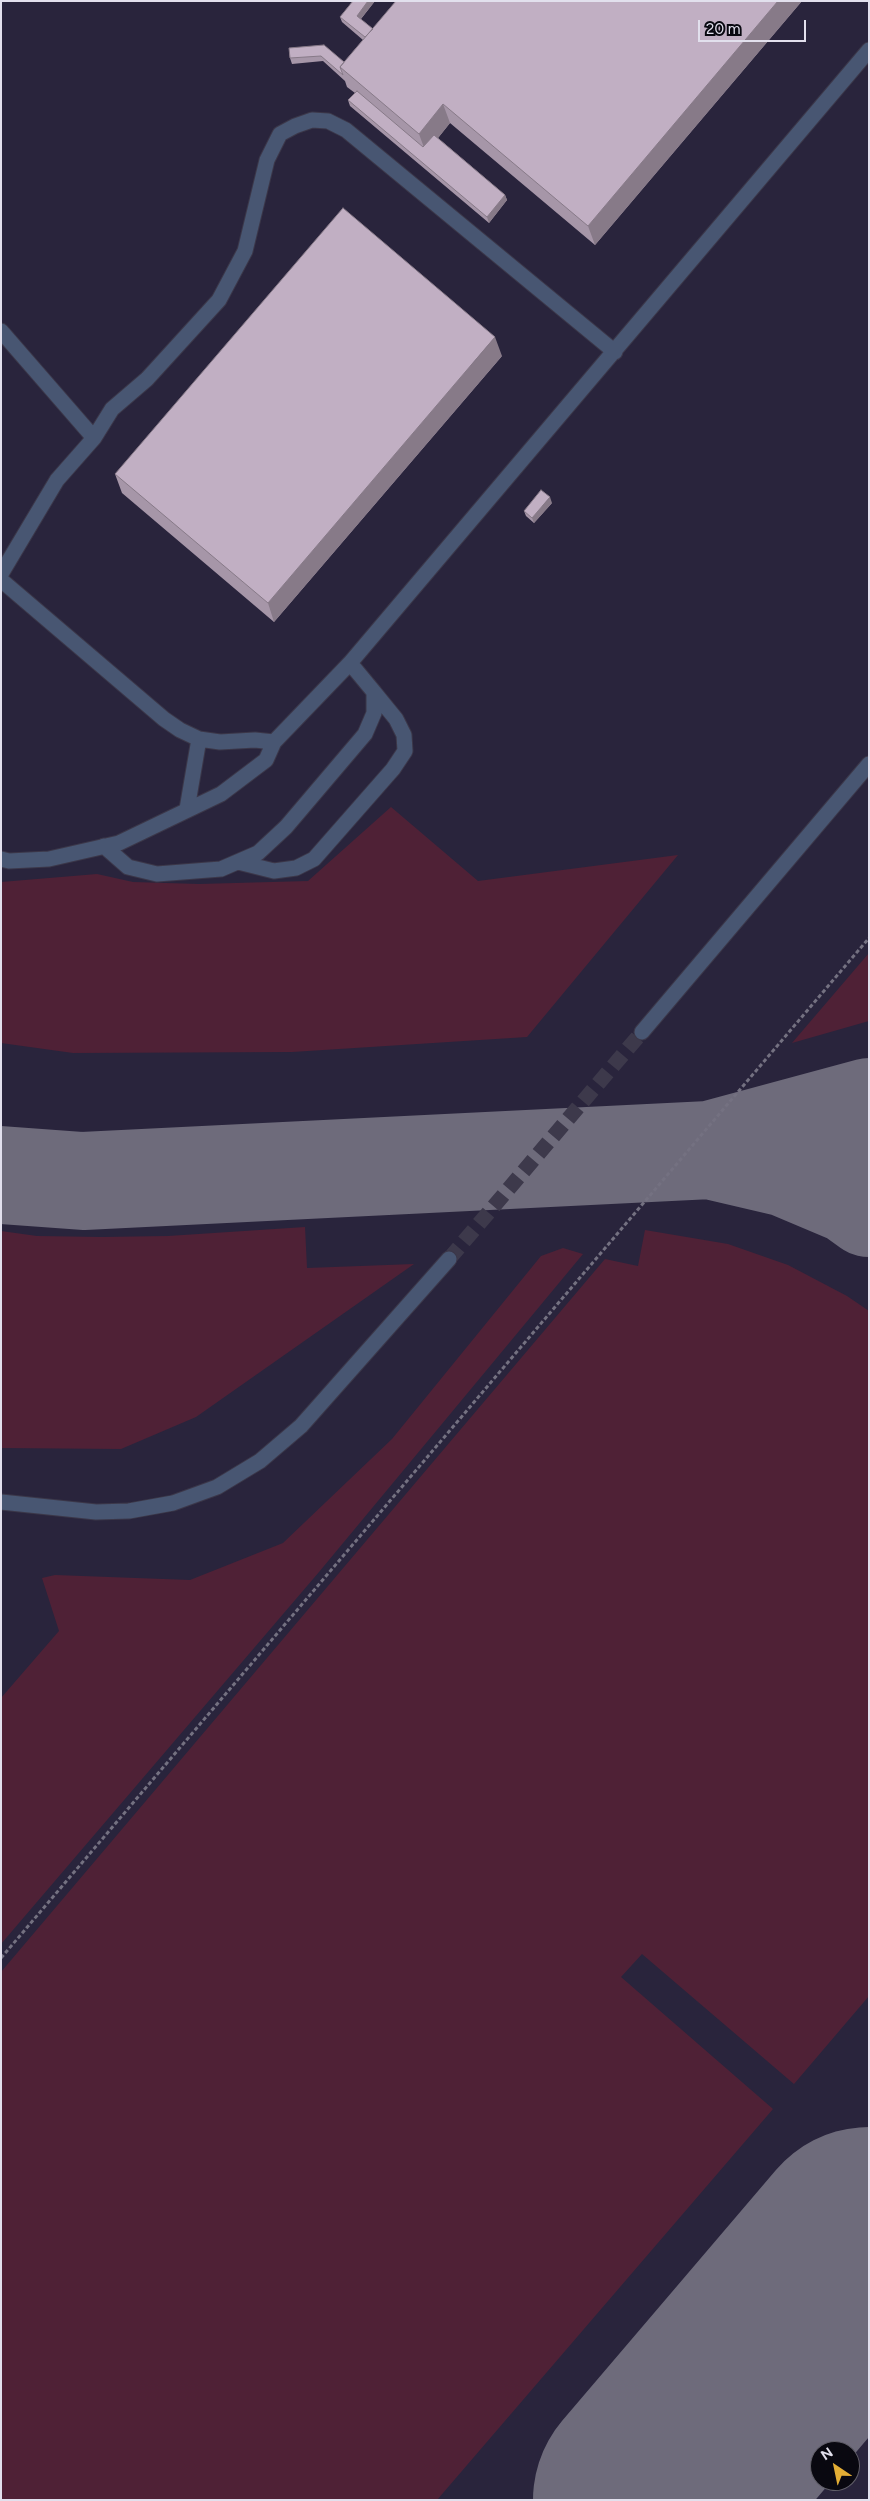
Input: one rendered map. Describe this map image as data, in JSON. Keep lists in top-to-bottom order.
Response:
{
  "scale_bar": "20 m",
  "north": "top left"
}
